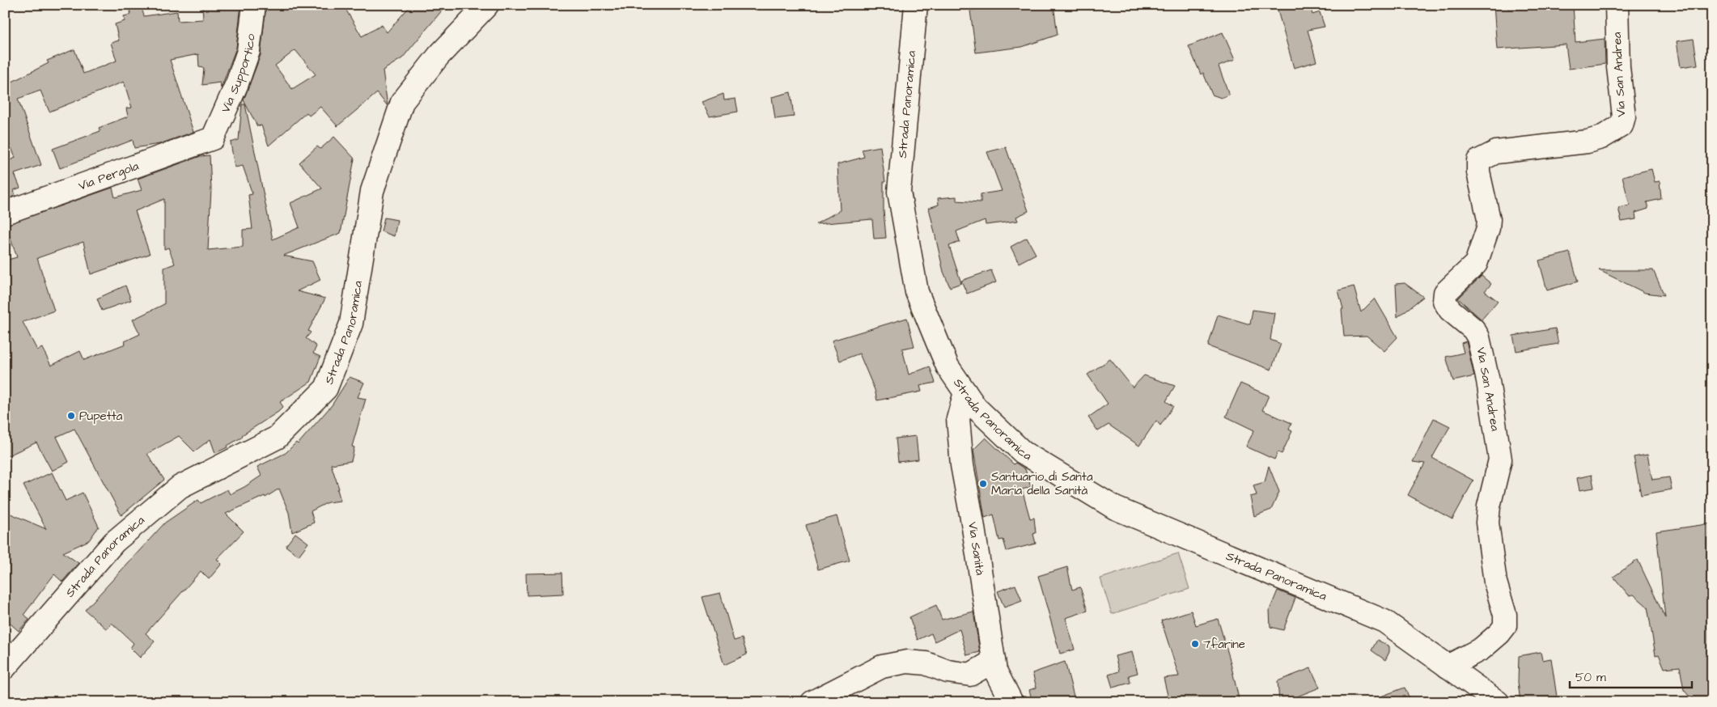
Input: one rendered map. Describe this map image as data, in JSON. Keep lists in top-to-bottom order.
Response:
{
  "streets": {
    "main road": [
      "Via Supportico",
      "Via San Andrea",
      "Strada Panoramica",
      "Via Pergola",
      "Via Sanità"
    ]
  },
  "crossings": [
    ["Via Supportico", "Via Pergola"],
    ["Via San Andrea", "Strada Panoramica"],
    ["Strada Panoramica", "Via Sanità"]
  ],
  "places": ["Pupetta", "Santuario di Santa Maria della Sanità", "7farine"],
  "scale_bar": "50 m"
}
